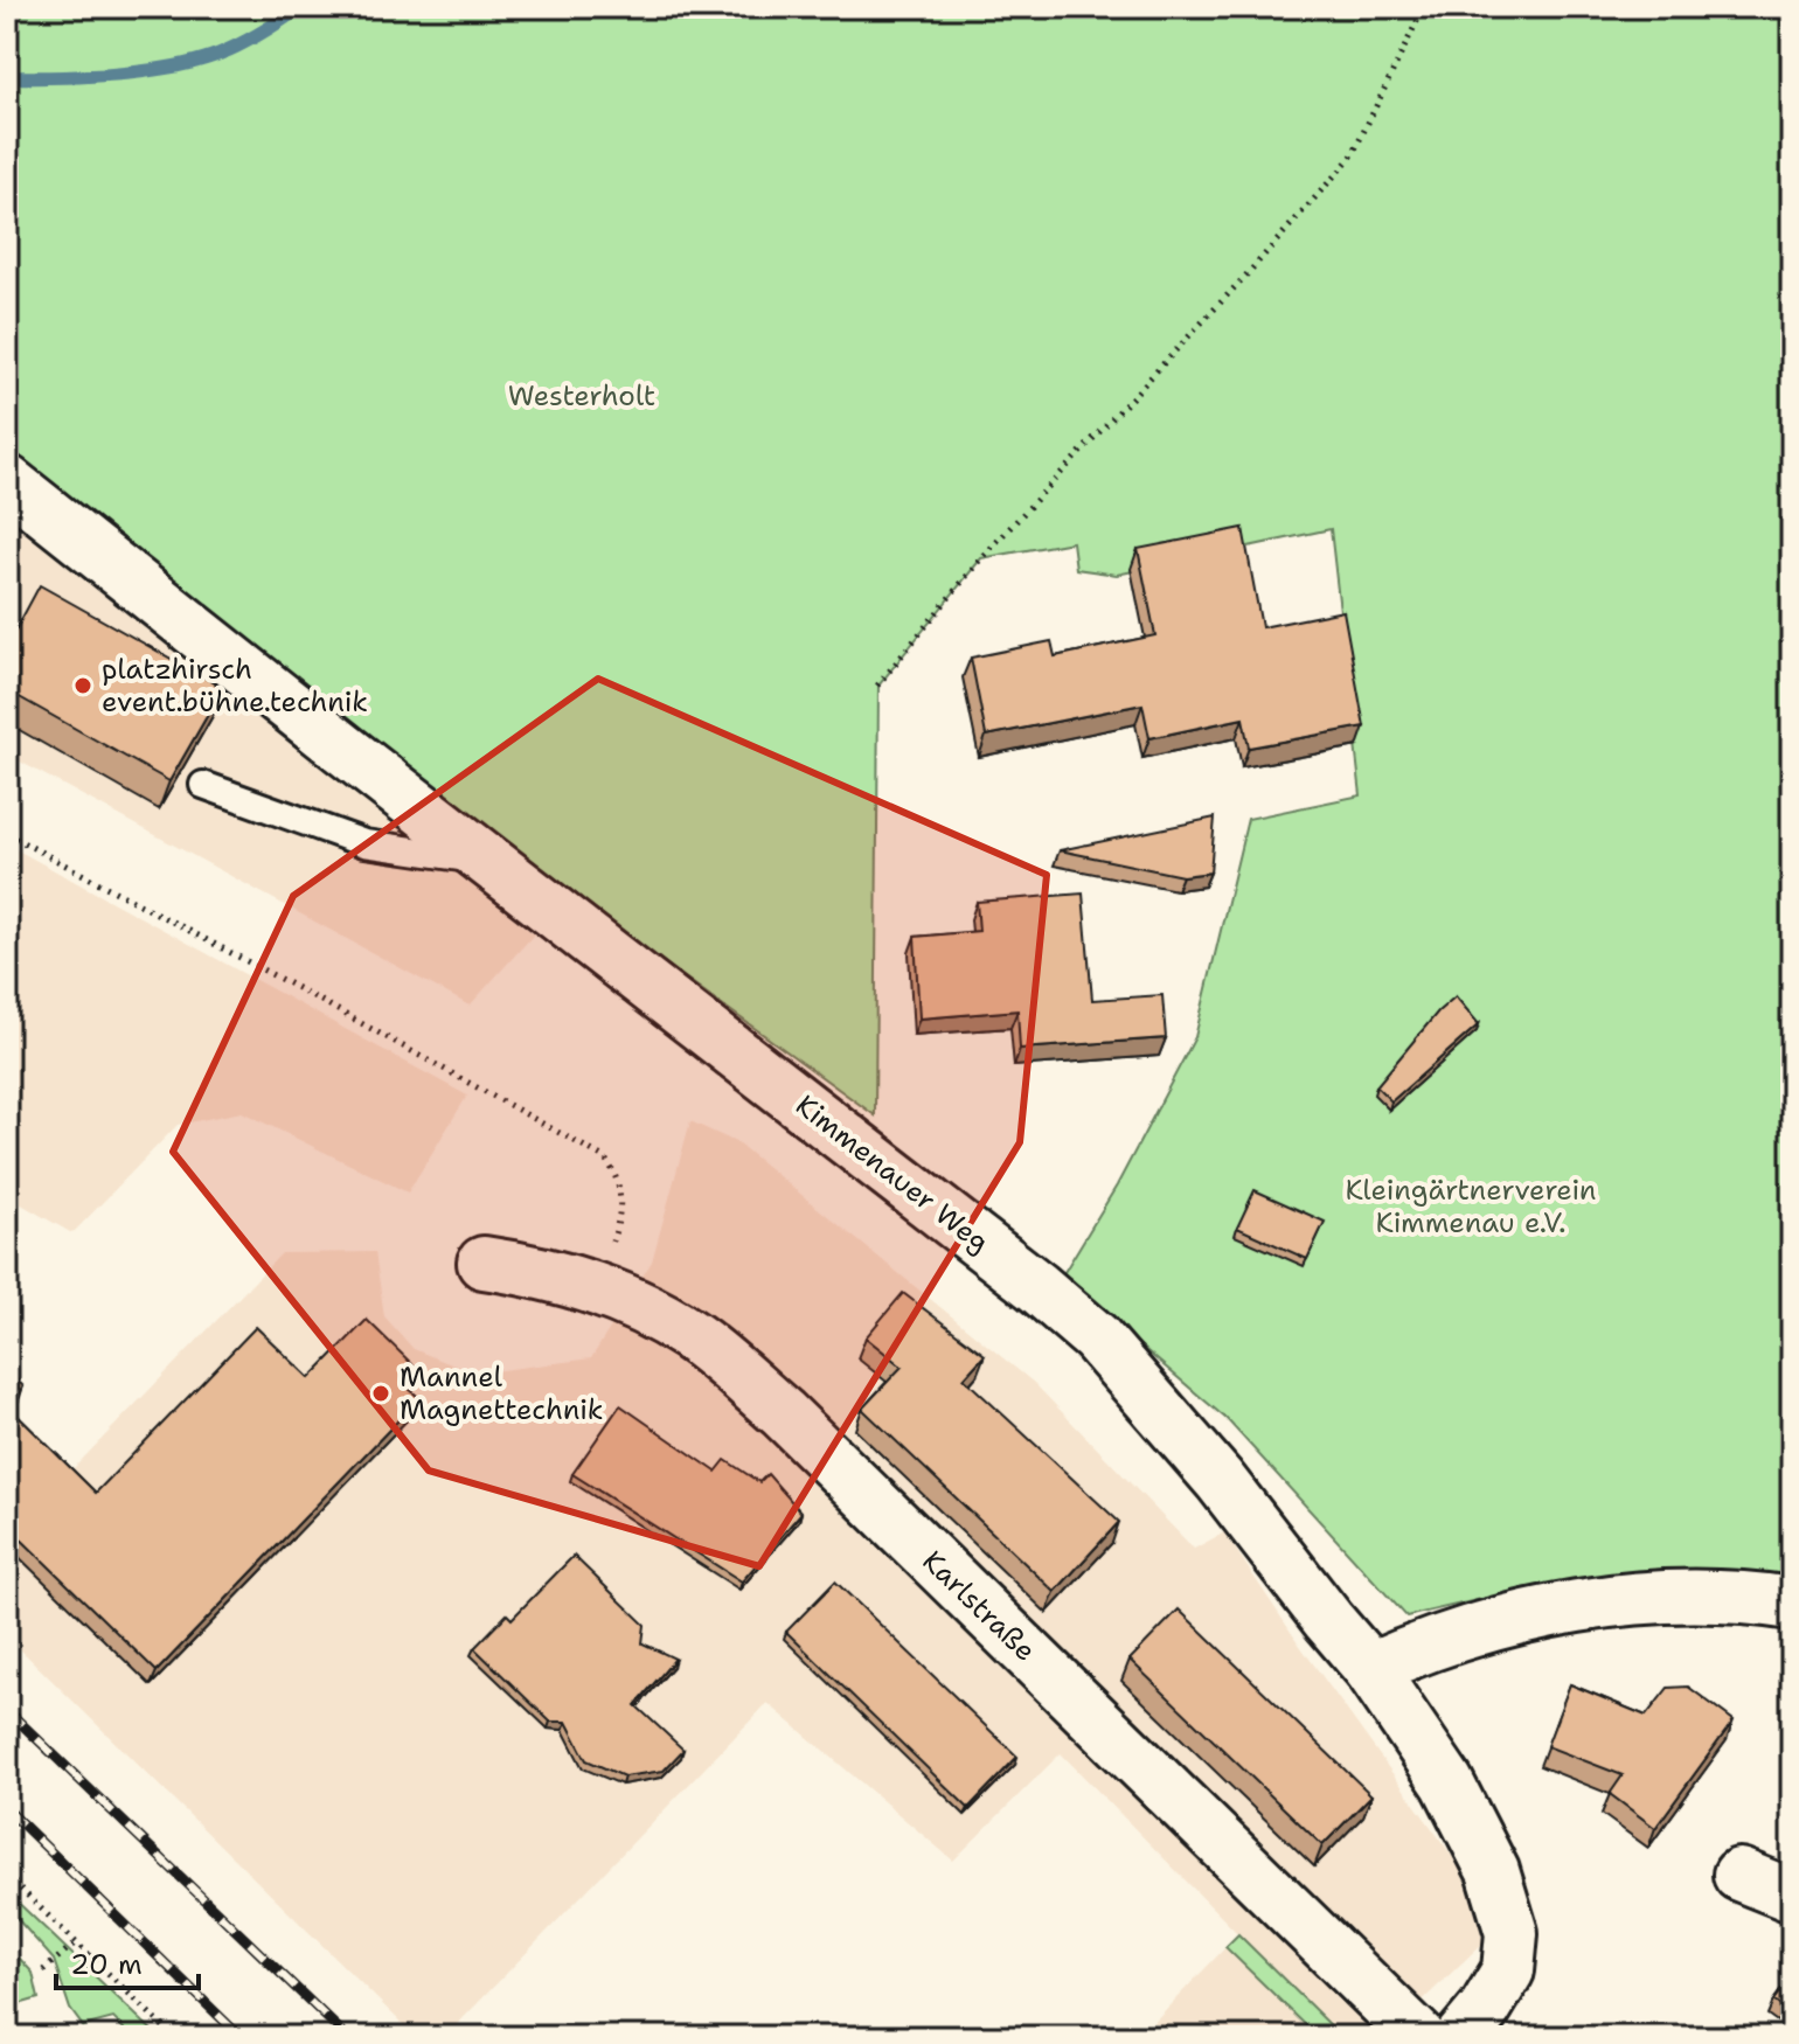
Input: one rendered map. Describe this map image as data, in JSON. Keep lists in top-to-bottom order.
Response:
{
  "streets": {
    "street": ["Kimmenauer Weg", "Karlstraße"]
  },
  "parks": ["Westerholt", "Kleingärtnerverein Kimmenau e.V."],
  "places": ["platzhirsch event.bühne.technik", "Mannel Magnettechnik"],
  "scale_bar": "20 m"
}
